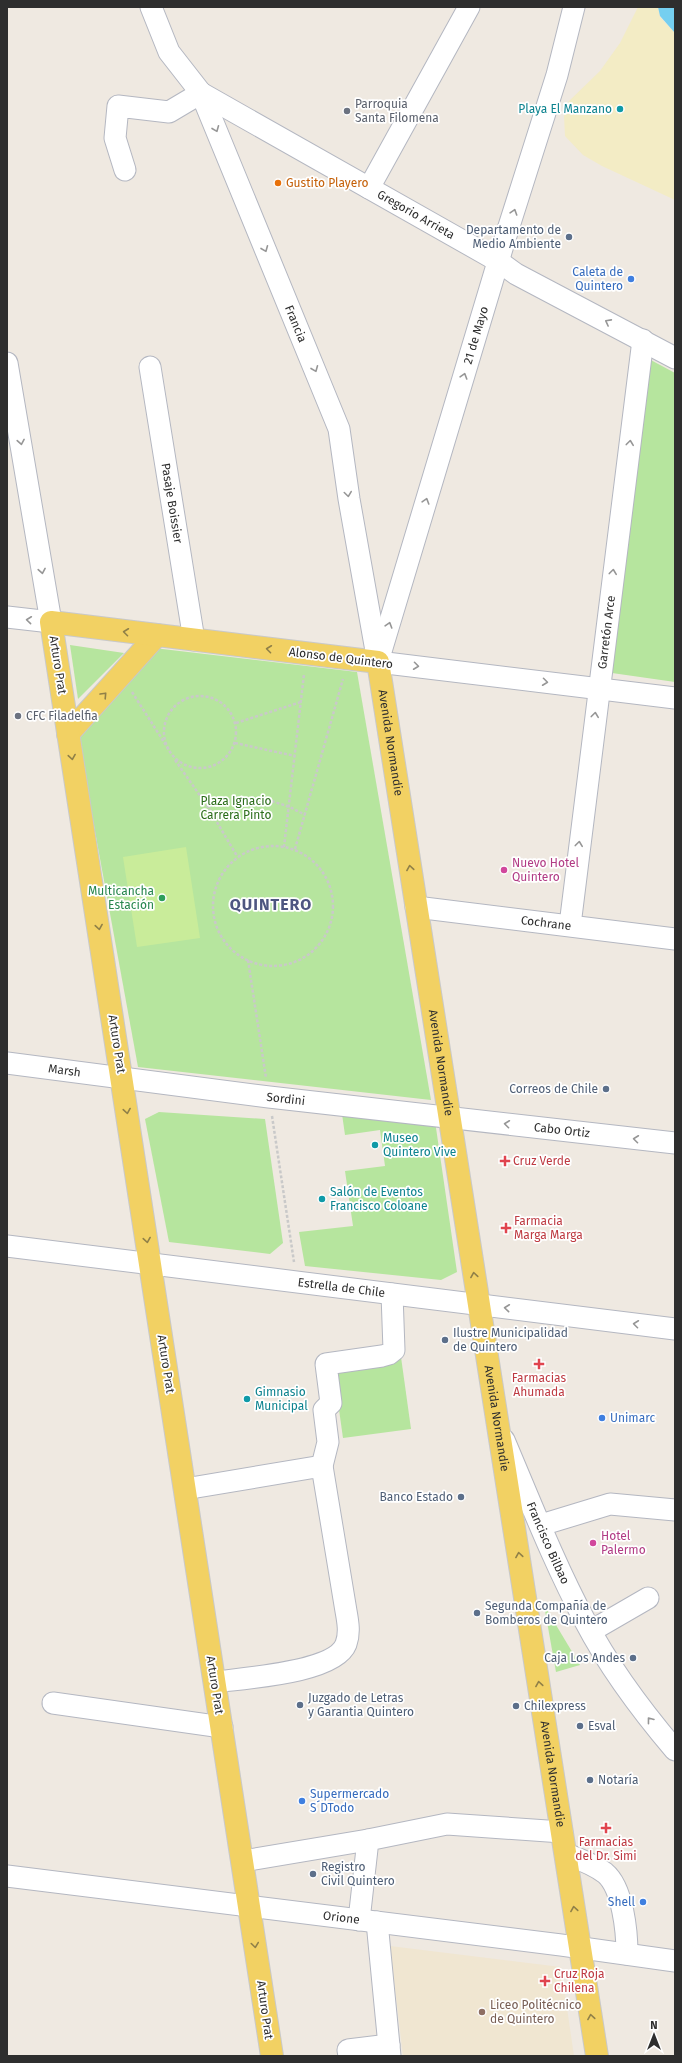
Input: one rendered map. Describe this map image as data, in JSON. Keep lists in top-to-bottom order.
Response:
{
  "streets": {
    "main road": ["Alonso de Quintero", "Arturo Prat", "Avenida Normandie"],
    "street": [
      "Gregorio Arrieta",
      "Francia",
      "21 de Mayo",
      "Pasaje Boissier",
      "Garretón Arce",
      "Cochrane",
      "Marsh",
      "Sordini",
      "Cabo Ortiz",
      "Estrella de Chile",
      "Francisco Bilbao",
      "Orione"
    ]
  },
  "crossings": [
    ["Gregorio Arrieta", "Francia"],
    ["Gregorio Arrieta", "21 de Mayo"],
    ["Gregorio Arrieta", "Garretón Arce"],
    ["Francia", "21 de Mayo"],
    ["Francia", "Alonso de Quintero"],
    ["Francia", "Avenida Normandie"],
    ["21 de Mayo", "Alonso de Quintero"],
    ["21 de Mayo", "Avenida Normandie"],
    ["Pasaje Boissier", "Alonso de Quintero"],
    ["Garretón Arce", "Alonso de Quintero"],
    ["Garretón Arce", "Cochrane"],
    ["Alonso de Quintero", "Arturo Prat"],
    ["Alonso de Quintero", "Avenida Normandie"],
    ["Arturo Prat", "Marsh"],
    ["Arturo Prat", "Sordini"],
    ["Arturo Prat", "Estrella de Chile"],
    ["Arturo Prat", "Orione"],
    ["Avenida Normandie", "Cochrane"],
    ["Avenida Normandie", "Sordini"],
    ["Avenida Normandie", "Cabo Ortiz"],
    ["Avenida Normandie", "Estrella de Chile"],
    ["Avenida Normandie", "Francisco Bilbao"],
    ["Avenida Normandie", "Orione"],
    ["Marsh", "Sordini"],
    ["Sordini", "Cabo Ortiz"]
  ],
  "one_way": [
    "Francia",
    "Garretón Arce",
    "Arturo Prat",
    "Avenida Normandie",
    "Cabo Ortiz",
    "Francisco Bilbao"
  ],
  "districts": ["QUINTERO"],
  "parks": ["Plaza Ignacio Carrera Pinto"],
  "places": {
    "other": [
      "Playa El Manzano",
      "Parroquia Santa Filomena",
      "Gustito Playero",
      "Departamento de Medio Ambiente",
      "Caleta de Quintero",
      "CFC Filadelfia",
      "Nuevo Hotel Quintero",
      "Multicancha Estación",
      "Correos de Chile",
      "Museo Quintero Vive",
      "Salón de Eventos Francisco Coloane",
      "Ilustre Municipalidad de Quintero",
      "Gimnasio Municipal",
      "Unimarc",
      "Banco Estado",
      "Hotel Palermo",
      "Segunda Compañía de Bomberos de Quintero",
      "Caja Los Andes",
      "Juzgado de Letras y Garantia Quintero",
      "Chilexpress",
      "Esval",
      "Notaría",
      "Supermercado S´DTodo",
      "Registro Civil Quintero",
      "Shell",
      "Liceo Politécnico de Quintero"
    ],
    "health": [
      "Cruz Verde",
      "Farmacia Marga Marga",
      "Farmacias Ahumada",
      "Farmacias del Dr. Simi",
      "Cruz Roja Chilena"
    ]
  },
  "north": "top"
}
